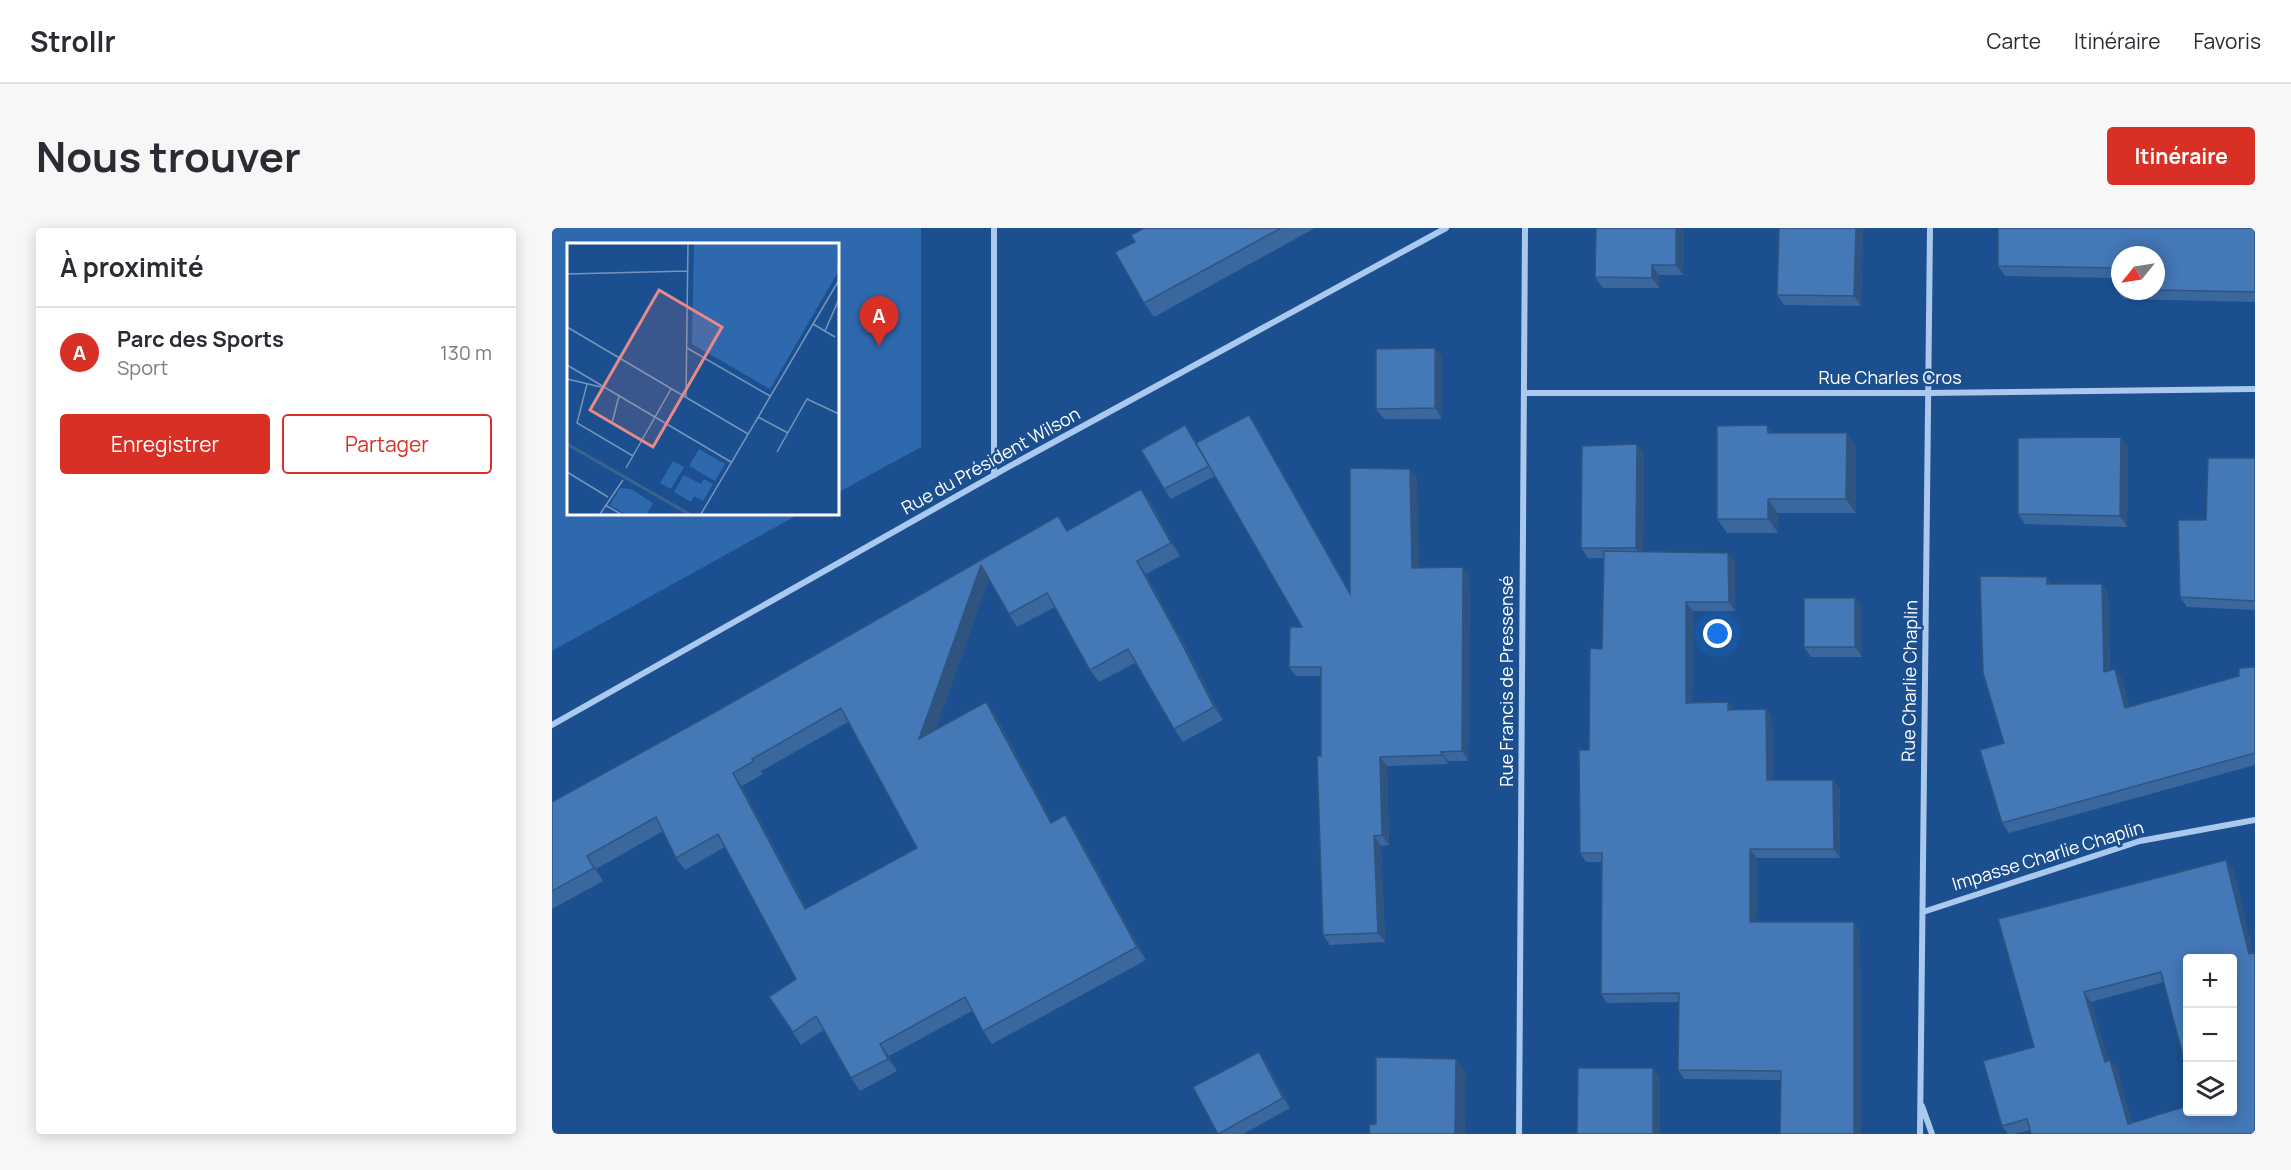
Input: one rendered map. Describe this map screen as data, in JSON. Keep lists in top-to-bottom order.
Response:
{
  "streets": {
    "street": [
      "Rue Charles Cros",
      "Rue du Président Wilson",
      "Rue Francis de Pressensé",
      "Rue Charlie Chaplin",
      "Impasse Charlie Chaplin"
    ]
  },
  "crossings": [
    ["Rue Charles Cros", "Rue Francis de Pressensé"],
    ["Rue Charles Cros", "Rue Charlie Chaplin"],
    ["Rue Charlie Chaplin", "Impasse Charlie Chaplin"]
  ],
  "north": "bottom left",
  "page": {
    "header": "Strollr",
    "nav": ["Carte", "Itinéraire", "Favoris"],
    "title": "Nous trouver",
    "buttons": [
      "Itinéraire",
      ["Enregistrer", "Partager"]
    ],
    "heading": "À proximité",
    "pins": "A",
    "list": [
      {
        "mark": "A",
        "name": "Parc des Sports",
        "note": "Sport",
        "value": "130 m"
      }
    ],
    "map_buttons": ["+", "−"]
  }
}
